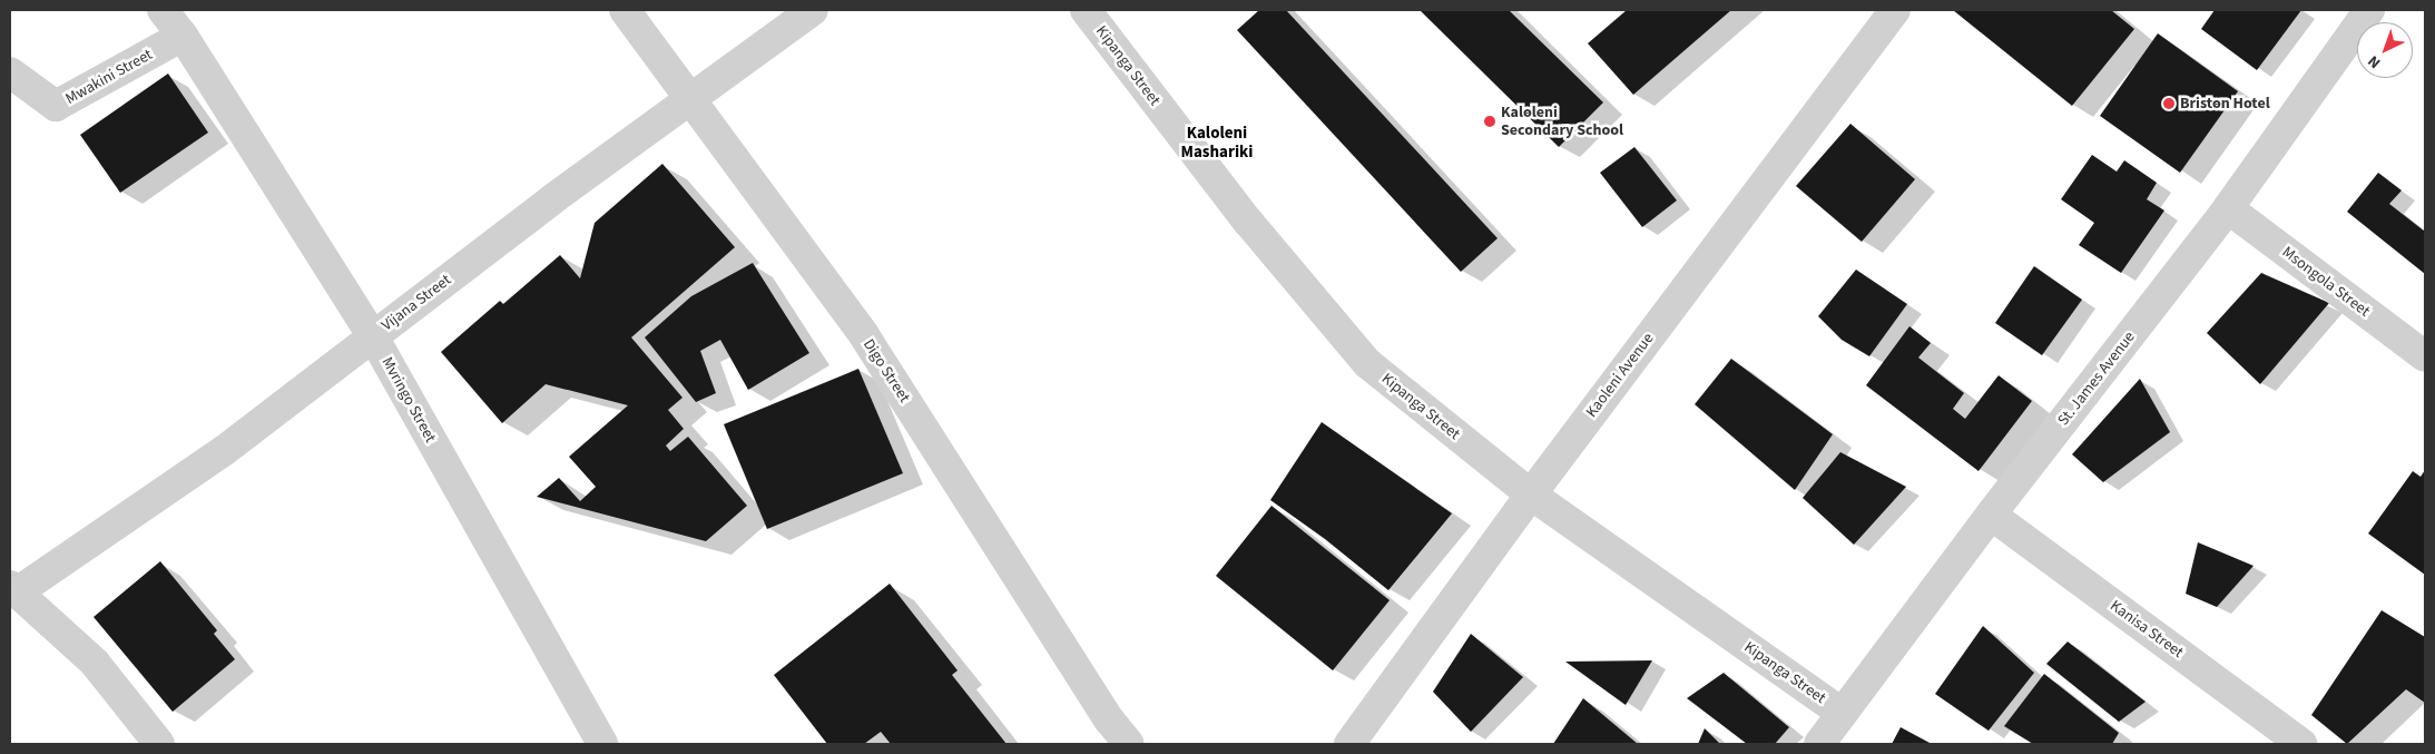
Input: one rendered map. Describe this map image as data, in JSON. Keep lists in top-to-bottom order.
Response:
{
  "streets": {
    "street": [
      "Kipanga Street",
      "Mwakini Street",
      "Msongola Street",
      "Vijana Street",
      "Digo Street",
      "Kaoleni Avenue",
      "St. James Avenue",
      "Mvringo Street",
      "Kanisa Street"
    ]
  },
  "crossings": [
    ["Kipanga Street", "Kaoleni Avenue"],
    ["Kipanga Street", "St. James Avenue"],
    ["Mwakini Street", "Mvringo Street"],
    ["Msongola Street", "St. James Avenue"],
    ["Vijana Street", "Digo Street"],
    ["Vijana Street", "Mvringo Street"],
    ["St. James Avenue", "Kanisa Street"]
  ],
  "districts": ["Kaloleni Mashariki"],
  "places": ["Briston Hotel", "Kaloleni Secondary School"],
  "north": "bottom left"
}
